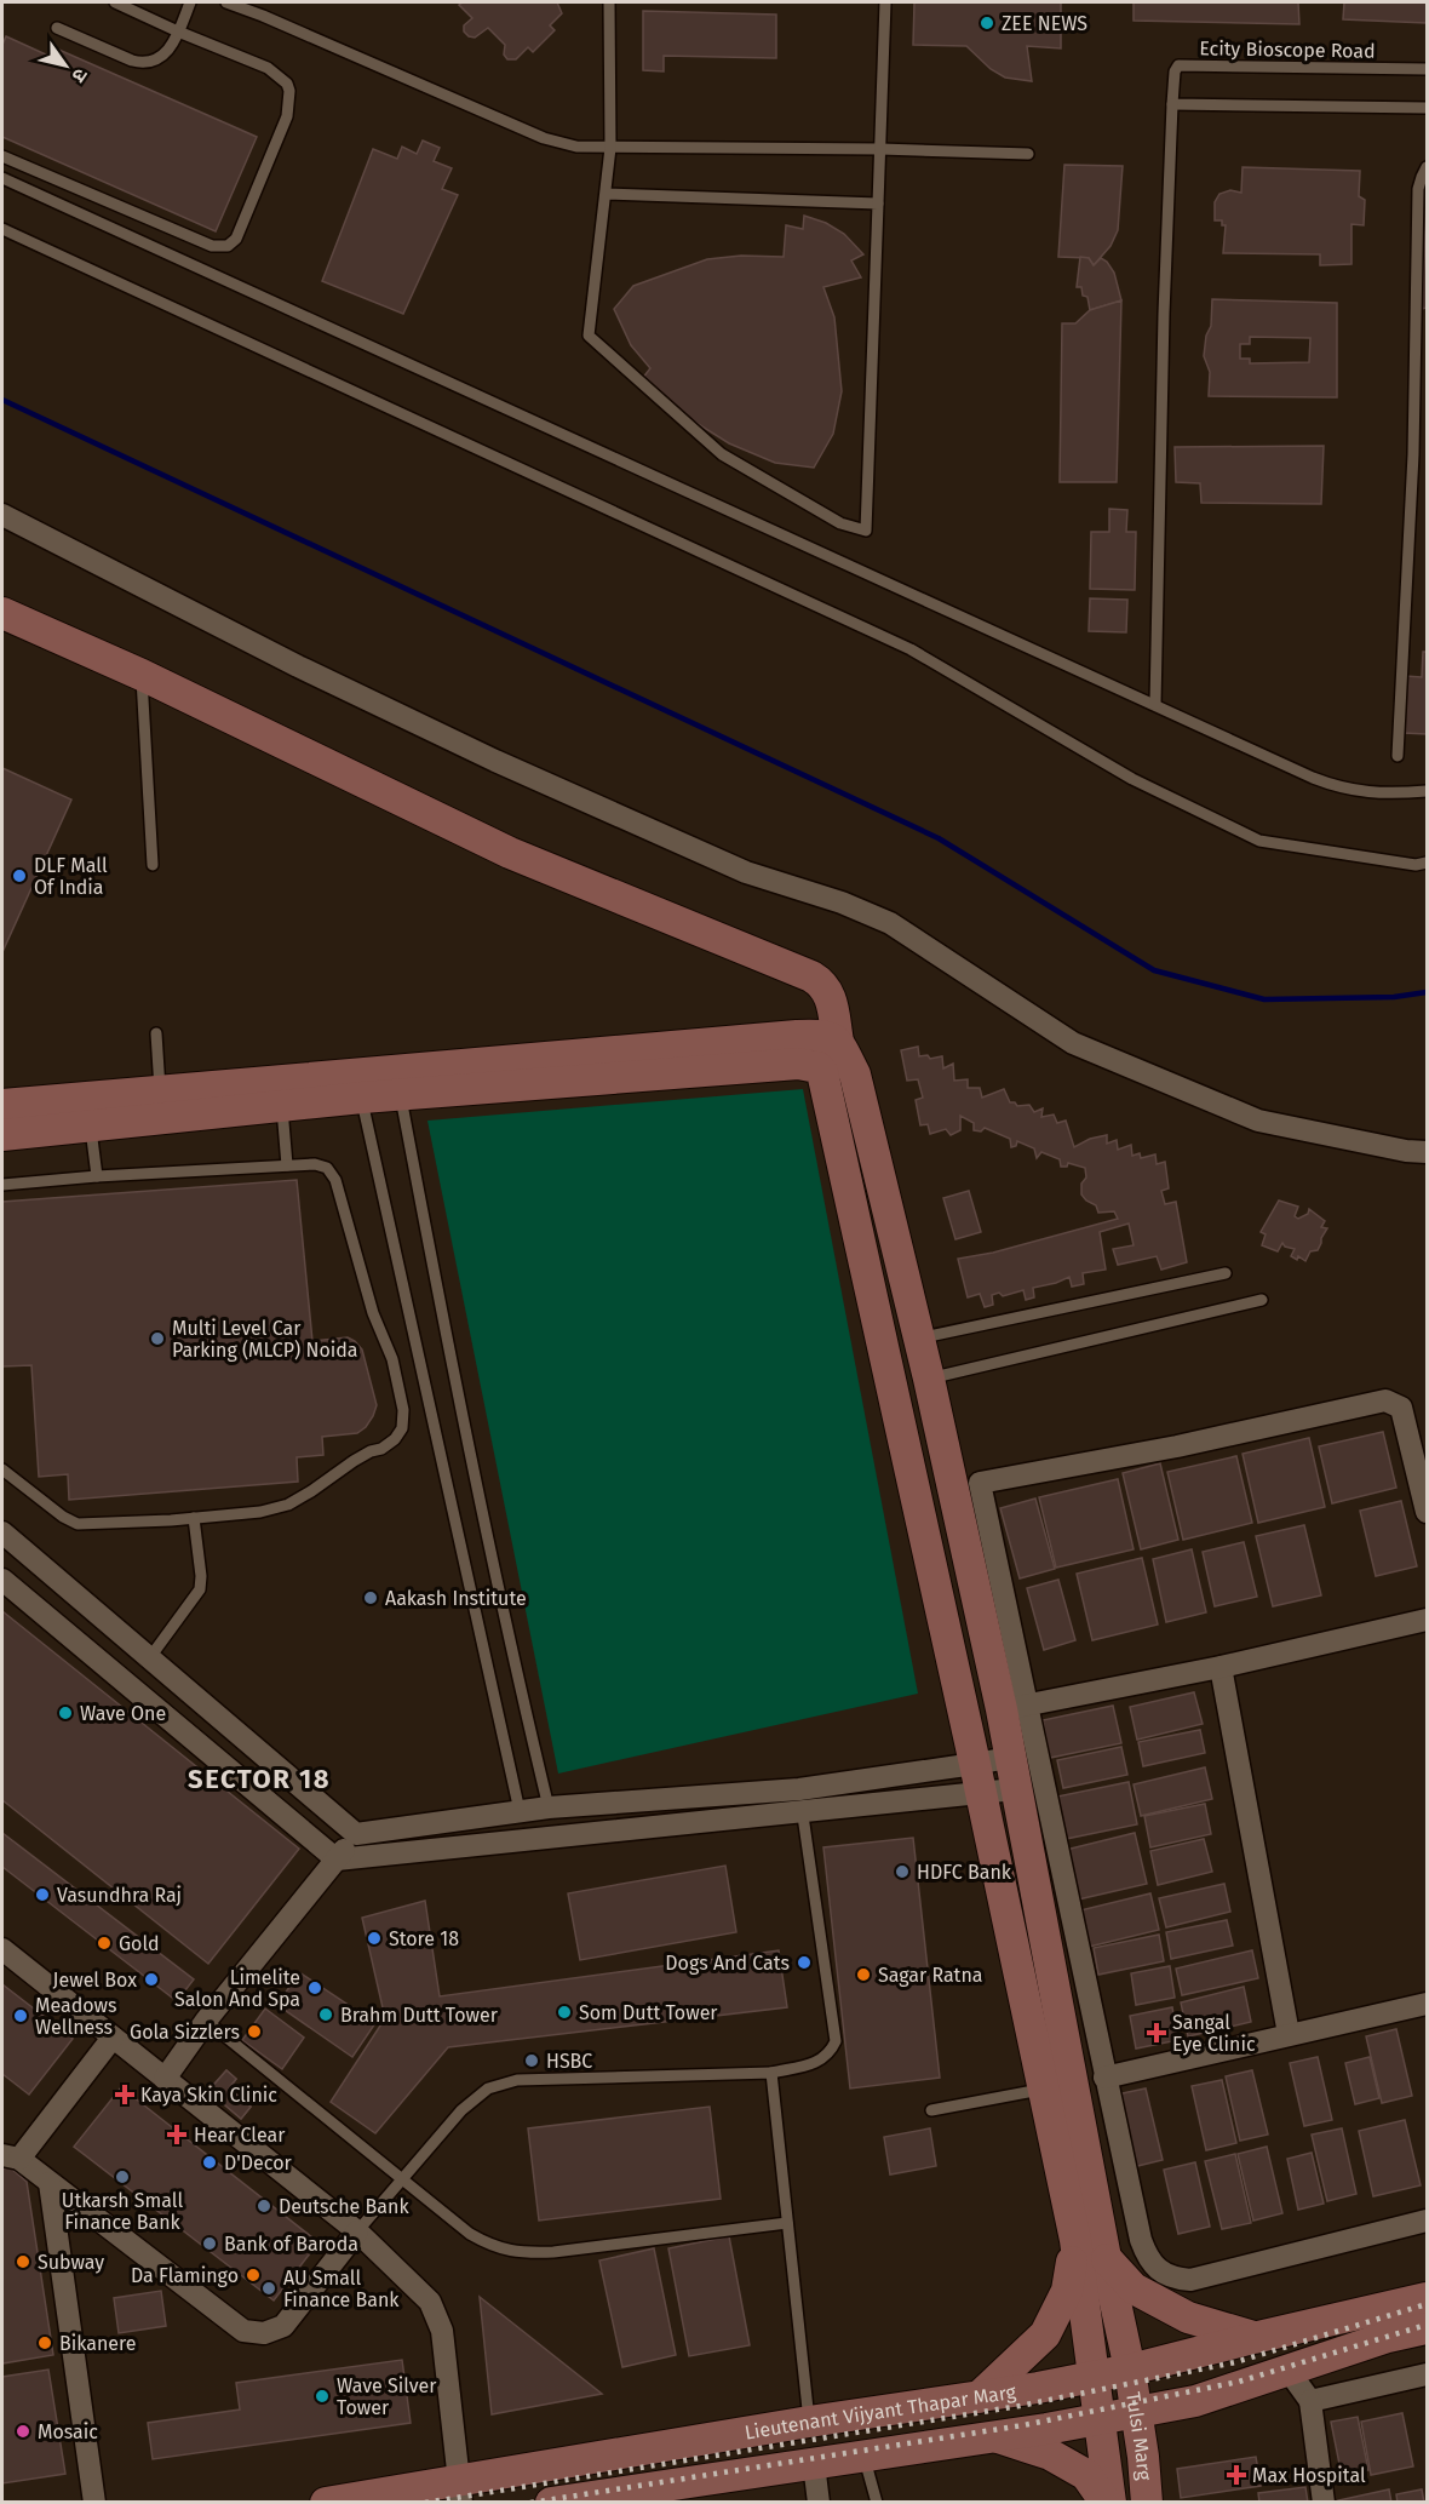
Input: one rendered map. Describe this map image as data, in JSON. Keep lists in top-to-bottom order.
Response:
{
  "streets": {
    "street": ["Lieutenant Vijyant Thapar Marg", "Tulsi Marg"],
    "lane": ["Ecity Bioscope Road"]
  },
  "crossings": [
    ["Lieutenant Vijyant Thapar Marg", "Tulsi Marg"]
  ],
  "districts": ["SECTOR 18"],
  "places": {
    "other": [
      "ZEE NEWS",
      "DLF Mall Of India",
      "Multi Level Car Parking (MLCP) Noida",
      "Aakash Institute",
      "Wave One",
      "HDFC Bank",
      "Vasundhra Raj",
      "Store 18",
      "Gold",
      "Dogs And Cats",
      "Sagar Ratna",
      "Jewel Box",
      "Limelite Salon And Spa",
      "Som Dutt Tower",
      "Brahm Dutt Tower",
      "Meadows Wellness",
      "Gola Sizzlers",
      "HSBC",
      "D'Decor",
      "Utkarsh Small Finance Bank",
      "Deutsche Bank",
      "Bank of Baroda",
      "Subway",
      "Da Flamingo",
      "AU Small Finance Bank",
      "Bikanere",
      "Wave Silver Tower",
      "Mosaic"
    ],
    "health": [
      "Sangal Eye Clinic",
      "Kaya Skin Clinic",
      "Hear Clear",
      "Max Hospital"
    ]
  },
  "north": "bottom right"
}
